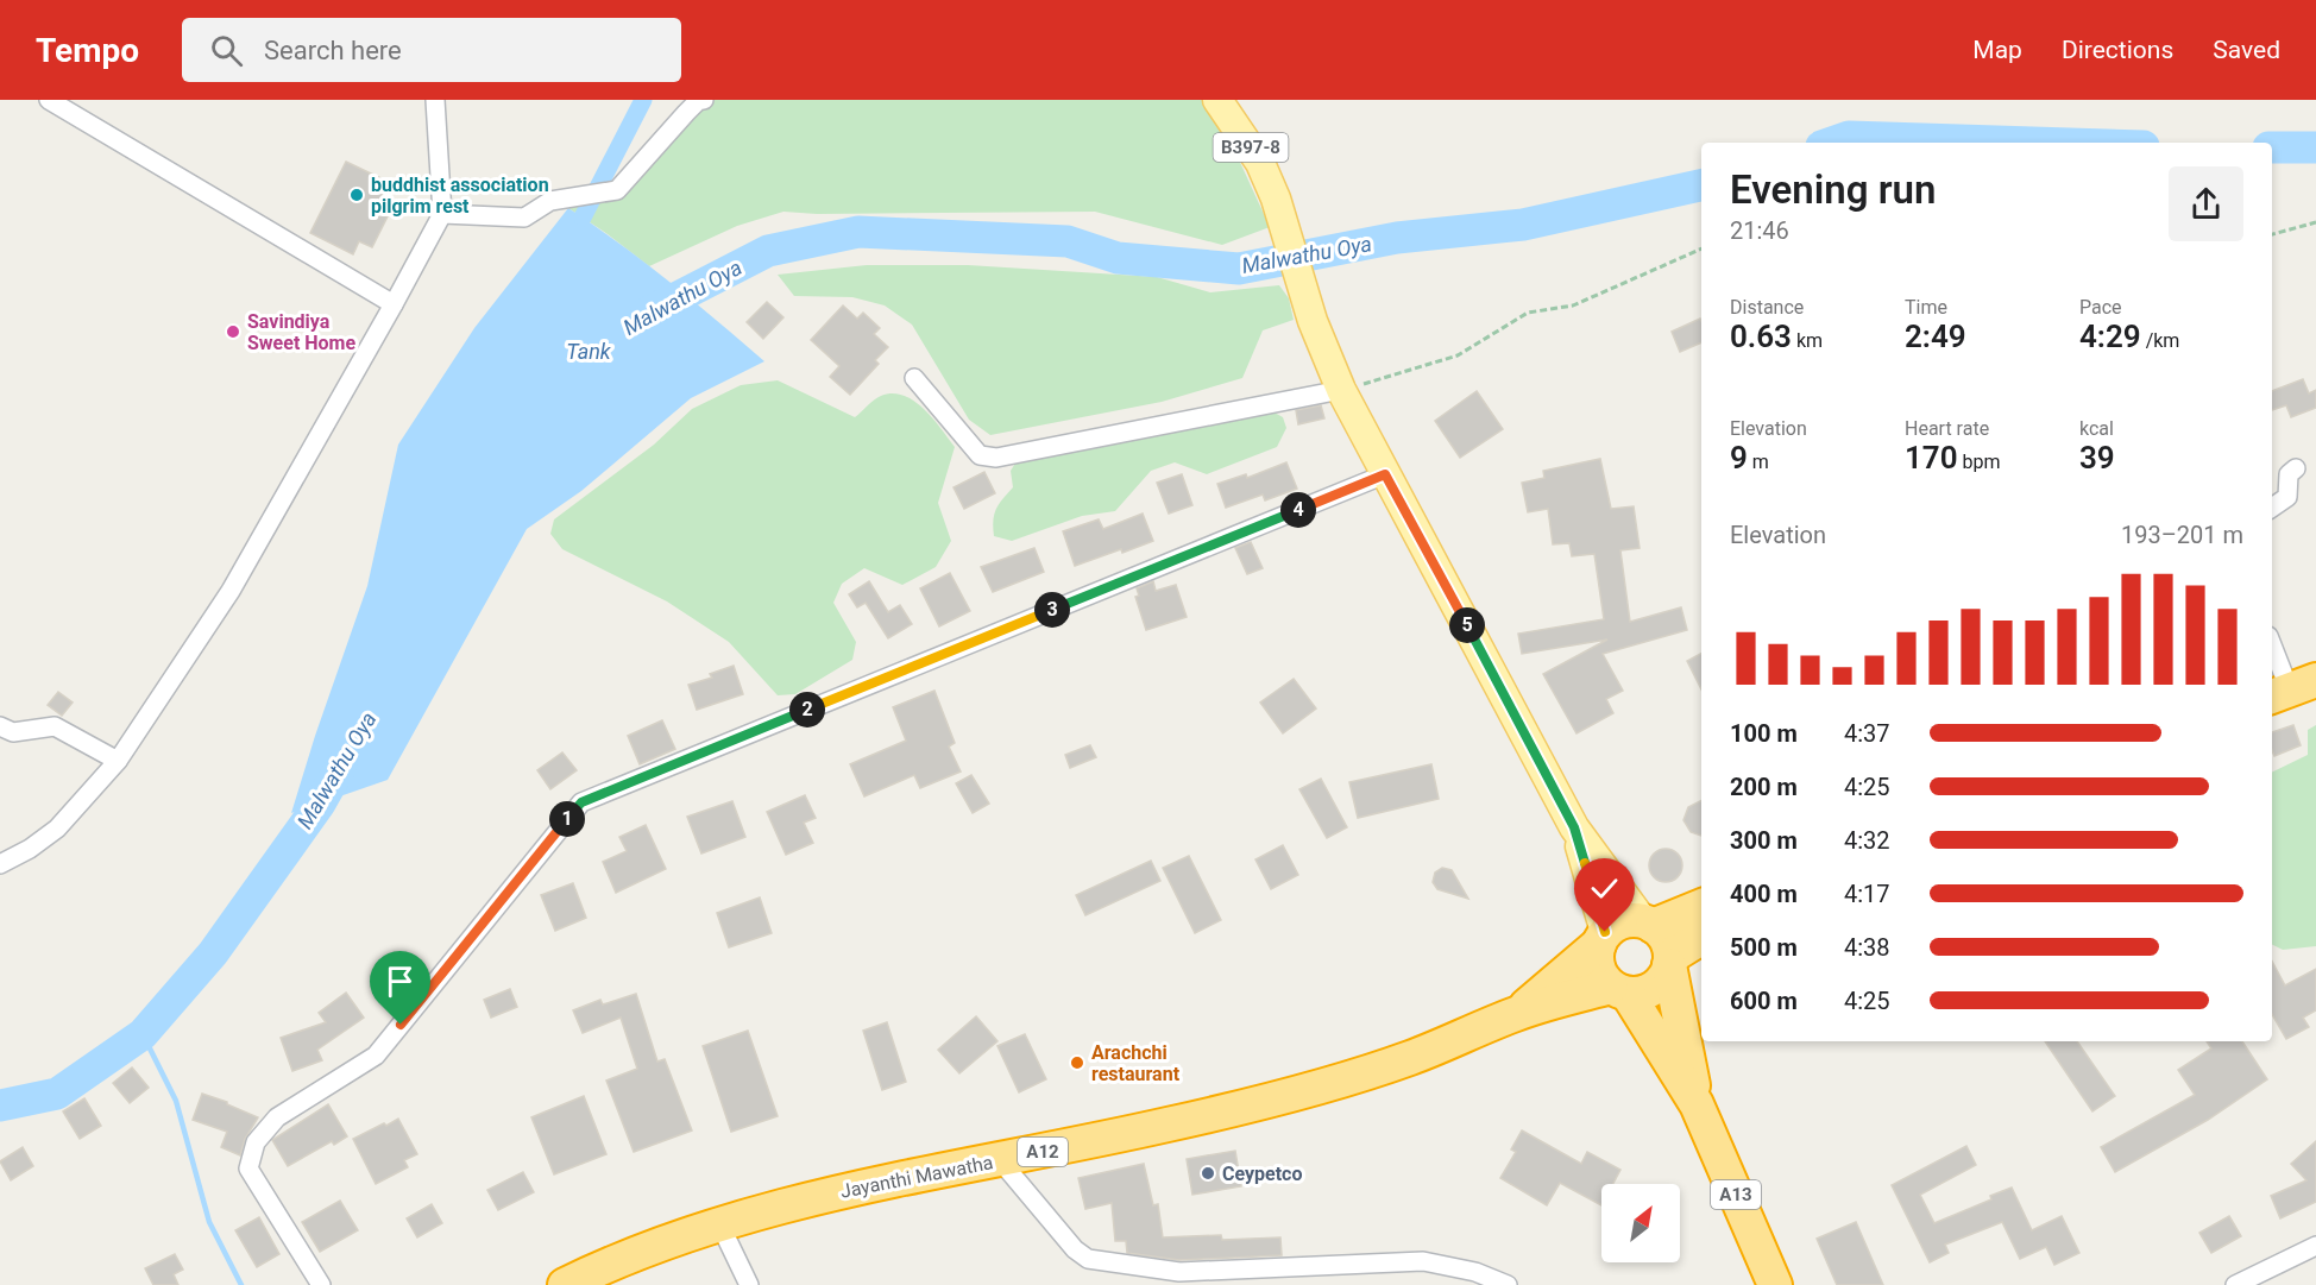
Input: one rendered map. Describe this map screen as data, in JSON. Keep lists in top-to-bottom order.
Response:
{
  "streets": {
    "highway": ["A12", "Jayanthi Mawatha", "A13"],
    "main road": ["B397-8"]
  },
  "crossings": [
    ["B397-8", "Jayanthi Mawatha"],
    ["B397-8", "A13"],
    ["Jayanthi Mawatha", "A13"]
  ],
  "water": ["Malwathu Oya", "Tank"],
  "places": [
    "buddhist association pilgrim rest",
    "Savindiya Sweet Home",
    "Arachchi restaurant",
    "Ceypetco"
  ],
  "north": "top right",
  "page": {
    "header": "Tempo",
    "search": "Search here",
    "nav": ["Map", "Directions", "Saved"],
    "heading": ["Evening run", "21:46"],
    "stats": [
      ["Distance", "0.63 km"],
      ["Time", "2:49"],
      ["Pace", "4:29 /km"],
      ["Elevation", "9 m"],
      ["Heart rate", "170 bpm"],
      ["kcal", "39"]
    ],
    "pins": [
      "4",
      "3",
      "5",
      "2",
      "1"
    ],
    "chart": ["Elevation", "193–201 m"],
    "list": [
      {
        "name": "100 m",
        "note": "4:37"
      },
      {
        "name": "200 m",
        "note": "4:25"
      },
      {
        "name": "300 m",
        "note": "4:32"
      },
      {
        "name": "400 m",
        "note": "4:17"
      },
      {
        "name": "500 m",
        "note": "4:38"
      },
      {
        "name": "600 m",
        "note": "4:25"
      }
    ]
  }
}
